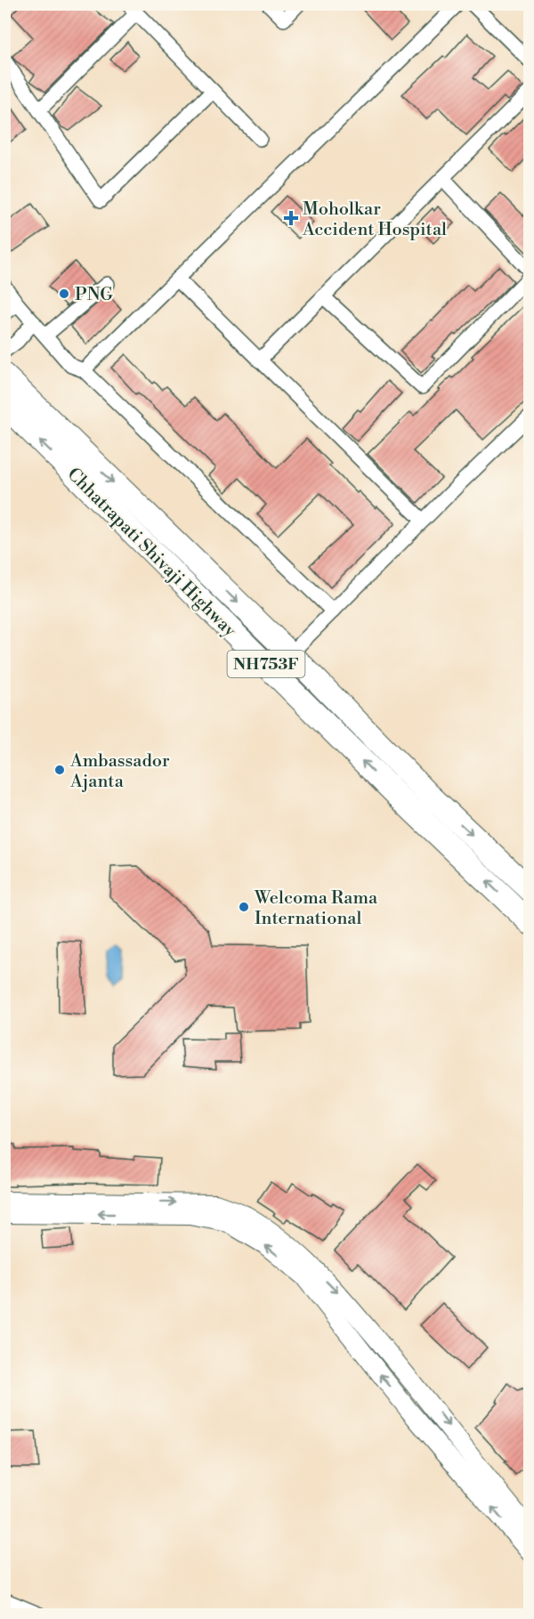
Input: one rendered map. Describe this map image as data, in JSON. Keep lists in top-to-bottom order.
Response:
{
  "streets": {
    "highway": ["Chhatrapati Shivaji Highway", "NH753F"]
  },
  "places": {
    "health": ["Moholkar Accident Hospital"],
    "other": ["PNG", "Ambassador Ajanta", "Welcoma Rama International"]
  }
}
